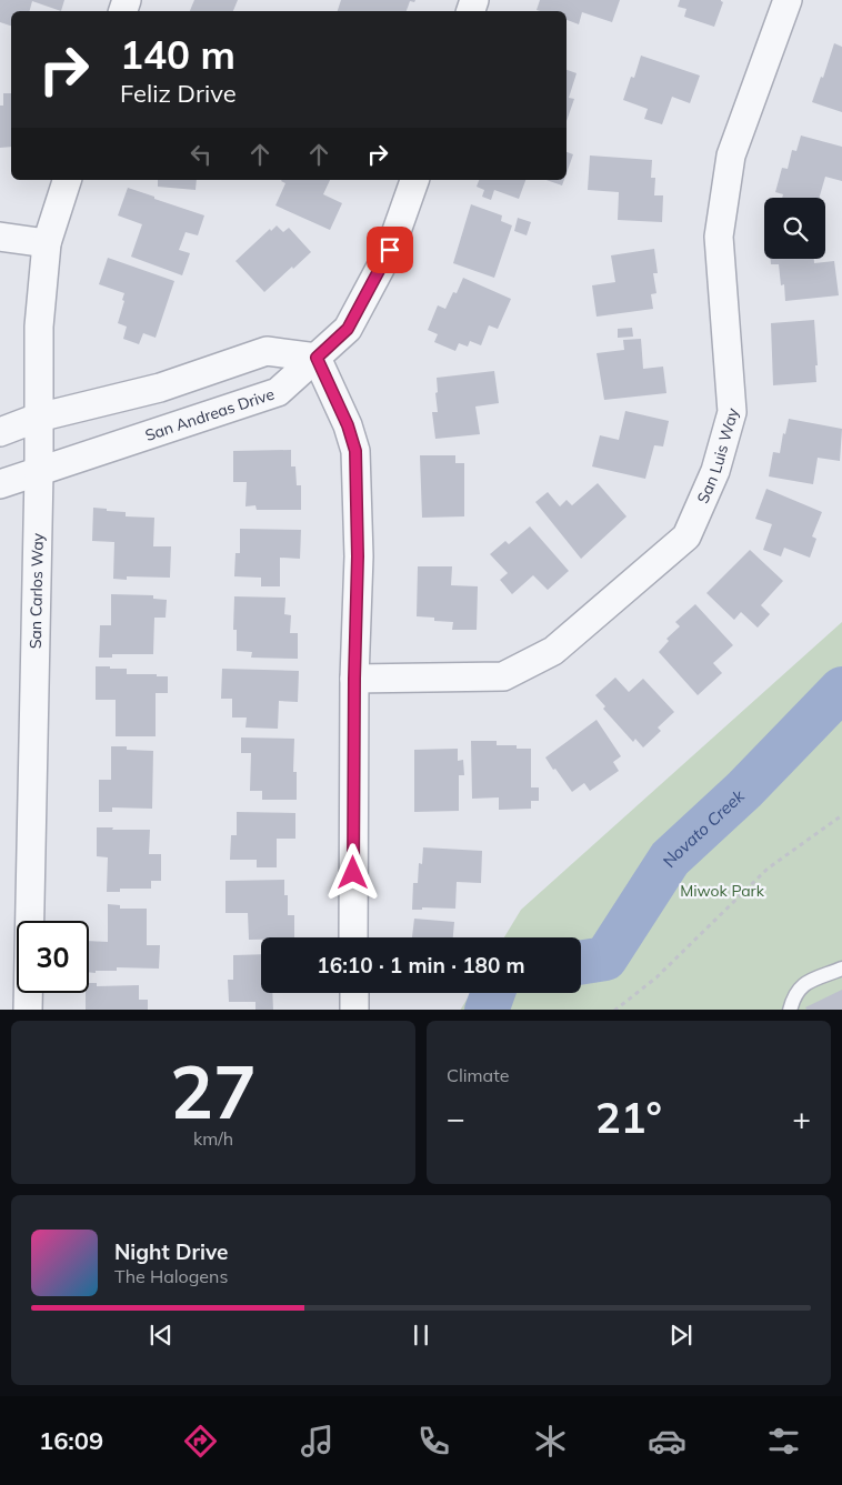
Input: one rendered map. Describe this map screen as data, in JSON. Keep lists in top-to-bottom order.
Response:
{
  "streets": {
    "street": ["San Andreas Drive", "San Luis Way", "San Carlos Way"]
  },
  "crossings": [
    ["San Andreas Drive", "San Carlos Way"]
  ],
  "water": ["Novato Creek"],
  "parks": ["Miwok Park"],
  "page": {
    "turn": ["140 m", "Feliz Drive"],
    "limit": "30",
    "trip": "16:10 · 1 min · 180 m",
    "tile": [
      ["27", "km/h"],
      "Climate"
    ],
    "heat": ["−", "21°", "+"],
    "song": ["Night Drive", "The Halogens"],
    "tabs": "16:09"
  }
}
